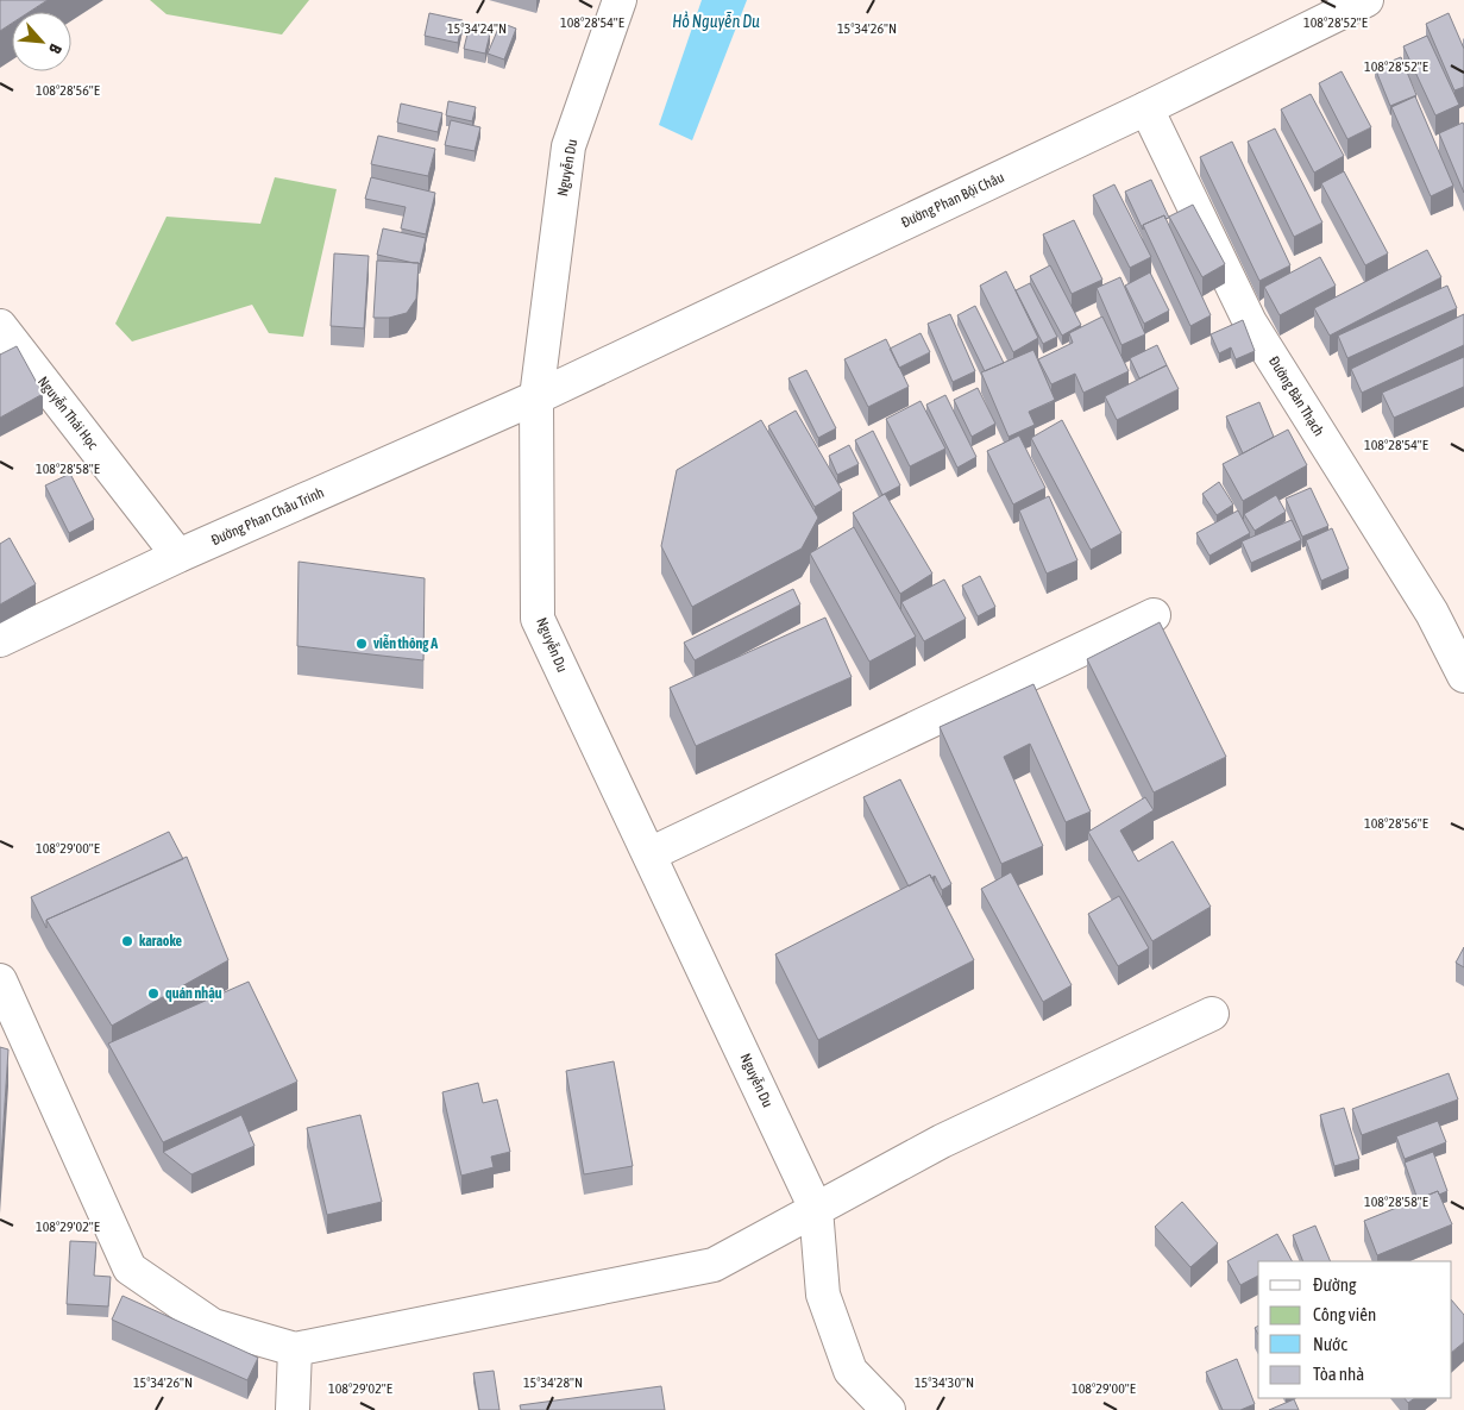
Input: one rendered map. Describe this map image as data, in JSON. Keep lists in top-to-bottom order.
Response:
{
  "streets": {
    "street": [
      "Nguyễn Du",
      "Đường Phan Bội Châu",
      "Đường Bàn Thạch",
      "Nguyễn Thái Học",
      "Đường Phan Châu Trinh"
    ]
  },
  "crossings": [
    ["Nguyễn Du", "Đường Phan Bội Châu"],
    ["Nguyễn Du", "Đường Phan Châu Trinh"],
    ["Đường Phan Bội Châu", "Đường Bàn Thạch"],
    ["Đường Phan Bội Châu", "Đường Phan Châu Trinh"],
    ["Nguyễn Thái Học", "Đường Phan Châu Trinh"]
  ],
  "water": ["Hồ Nguyễn Du"],
  "places": ["viễn thông A", "karaoke", "quán nhậu"],
  "legend": [
    "Đường",
    "Công viên",
    "Nước",
    "Tòa nhà"
  ],
  "north": "bottom right",
  "coordinates": [
    "108°28'52\"E",
    "108°28'54\"E",
    "15°34'24\"N",
    "15°34'26\"N",
    "108°28'56\"E",
    "108°28'58\"E",
    "108°29'00\"E",
    "108°29'02\"E",
    "15°34'28\"N",
    "15°34'30\"N"
  ]
}
